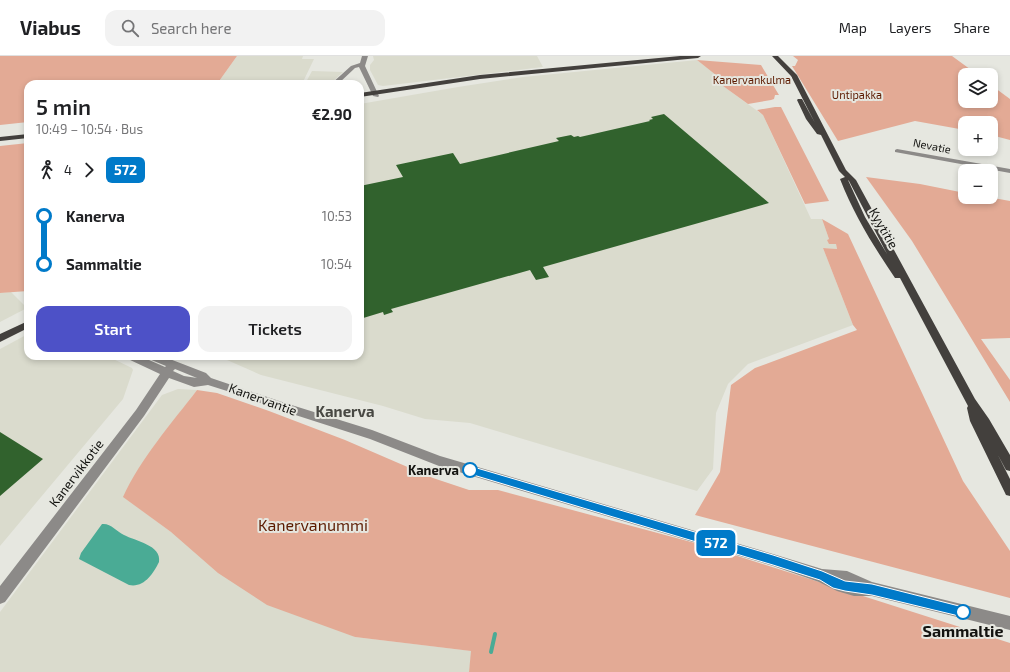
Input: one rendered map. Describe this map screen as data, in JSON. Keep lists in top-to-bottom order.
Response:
{
  "streets": {
    "main road": ["Kyytitie"],
    "street": ["Nevatie", "Kanervantie", "Kanervikkotie"]
  },
  "crossings": [
    ["Kanervantie", "Kanervikkotie"]
  ],
  "districts": ["Kanerva"],
  "parks": ["Kanervankulma", "Untipakka", "Kanervanummi"],
  "places": ["Kanerva", "Sammaltie"],
  "lines": ["bus line 572"],
  "page": {
    "header": "Viabus",
    "search": "Search here",
    "nav": ["Map", "Layers", "Share"],
    "on_map": "572",
    "map_buttons": ["+", "−"],
    "heading": ["5 min", "10:49 – 10:54 · Bus", "€2.90"],
    "legs": ["4", "572"],
    "list": [
      {
        "name": "Kanerva",
        "value": "10:53"
      },
      {
        "name": "Sammaltie",
        "value": "10:54"
      }
    ],
    "buttons": ["Start", "Tickets"]
  }
}
